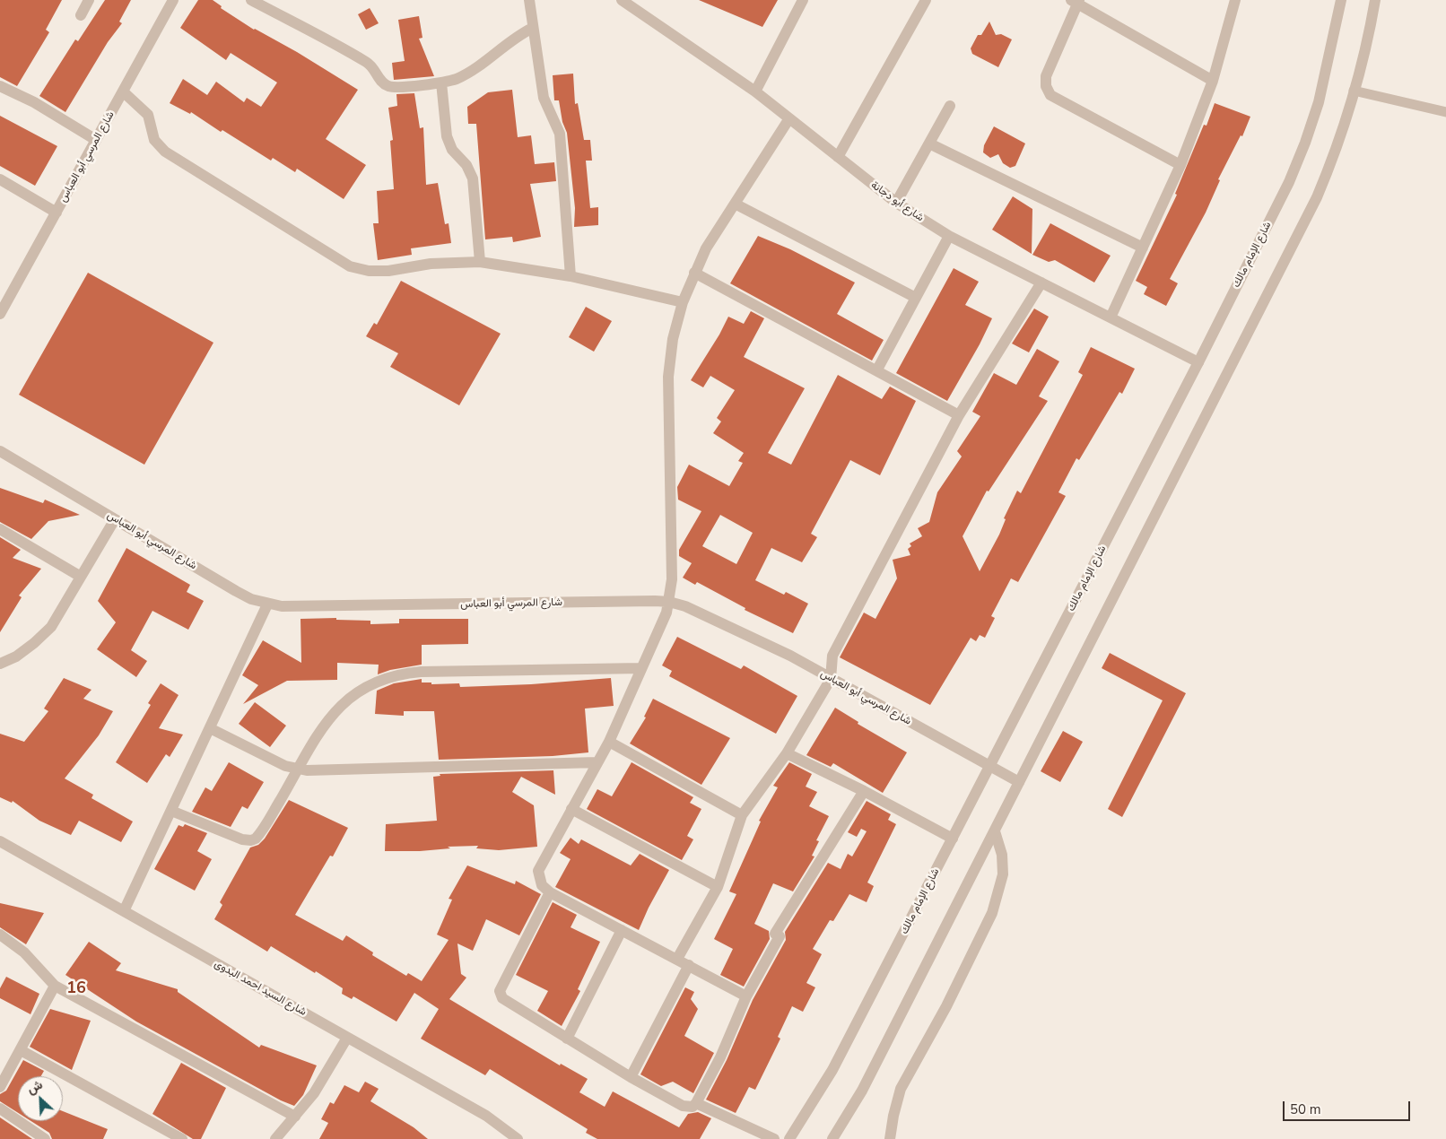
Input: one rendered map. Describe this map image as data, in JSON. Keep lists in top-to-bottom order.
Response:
{
  "streets": {
    "street": [
      "شارع المرسي أبو العباس",
      "شارع أبو دجانة",
      "شارع الإمام مالك",
      "شارع السيد احمد البدوى"
    ]
  },
  "crossings": [
    ["شارع المرسي أبو العباس", "شارع الإمام مالك"],
    ["شارع أبو دجانة", "شارع الإمام مالك"]
  ],
  "districts": ["16"],
  "scale_bar": "50 m",
  "north": "top left"
}
